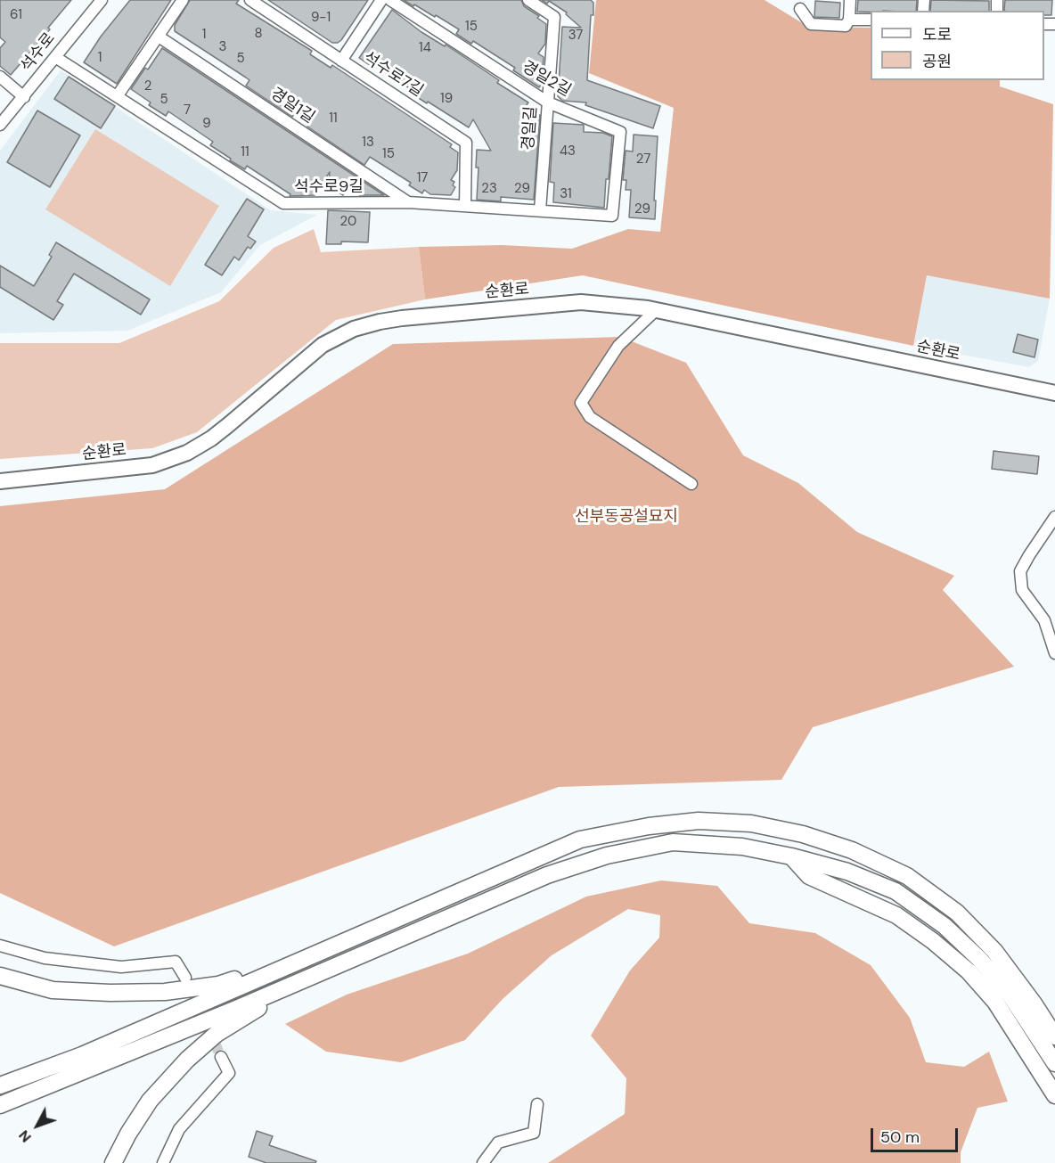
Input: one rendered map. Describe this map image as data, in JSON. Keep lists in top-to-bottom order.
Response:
{
  "streets": {
    "main road": ["순환로"],
    "street": [
      "석수로",
      "석수로7길",
      "경일2길",
      "경일1길",
      "경일길",
      "석수로9길"
    ]
  },
  "crossings": [
    ["석수로", "석수로9길"],
    ["석수로7길", "석수로9길"],
    ["경일2길", "경일길"],
    ["경일2길", "석수로9길"],
    ["경일1길", "석수로9길"],
    ["경일길", "석수로9길"]
  ],
  "parks": ["선부동공설묘지"],
  "house_numbers": [
    "61",
    "9-1",
    "15",
    "8",
    "1",
    "37",
    "3",
    "14",
    "1",
    "5",
    "2",
    "19",
    "5",
    "7",
    "11",
    "9",
    "13",
    "43",
    "11",
    "15",
    "27",
    "17",
    "23",
    "29",
    "31",
    "29",
    "20"
  ],
  "legend": ["도로", "공원"],
  "scale_bar": "50 m",
  "north": "bottom left"
}
